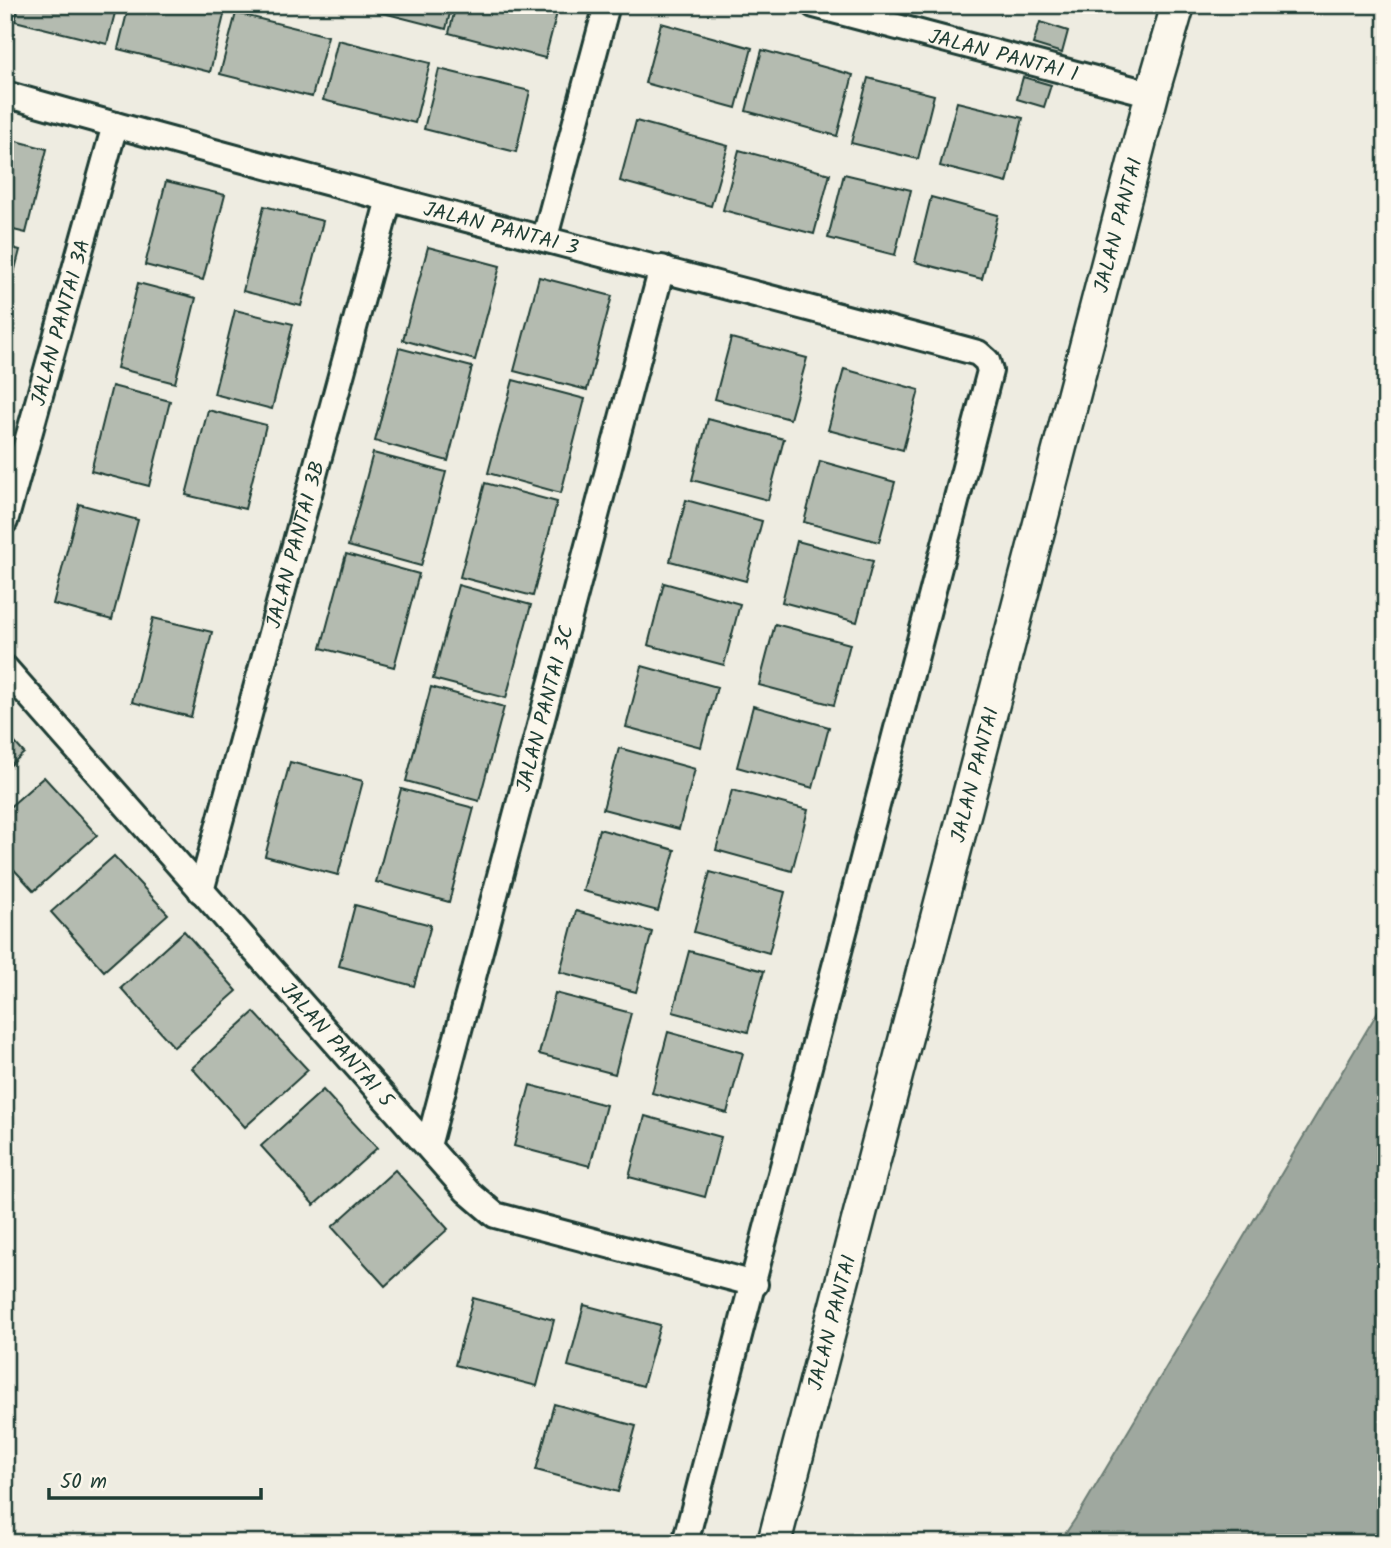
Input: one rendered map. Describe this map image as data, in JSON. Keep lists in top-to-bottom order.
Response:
{
  "streets": {
    "street": [
      "JALAN PANTAI 1",
      "JALAN PANTAI",
      "JALAN PANTAI 3",
      "JALAN PANTAI 3A",
      "JALAN PANTAI 3B",
      "JALAN PANTAI 3C",
      "JALAN PANTAI 5"
    ]
  },
  "crossings": [
    ["JALAN PANTAI 1", "JALAN PANTAI"],
    ["JALAN PANTAI 3", "JALAN PANTAI 3A"],
    ["JALAN PANTAI 3", "JALAN PANTAI 3B"],
    ["JALAN PANTAI 3", "JALAN PANTAI 3C"],
    ["JALAN PANTAI 3", "JALAN PANTAI 5"],
    ["JALAN PANTAI 3B", "JALAN PANTAI 5"],
    ["JALAN PANTAI 3C", "JALAN PANTAI 5"]
  ],
  "scale_bar": "50 m"
}
